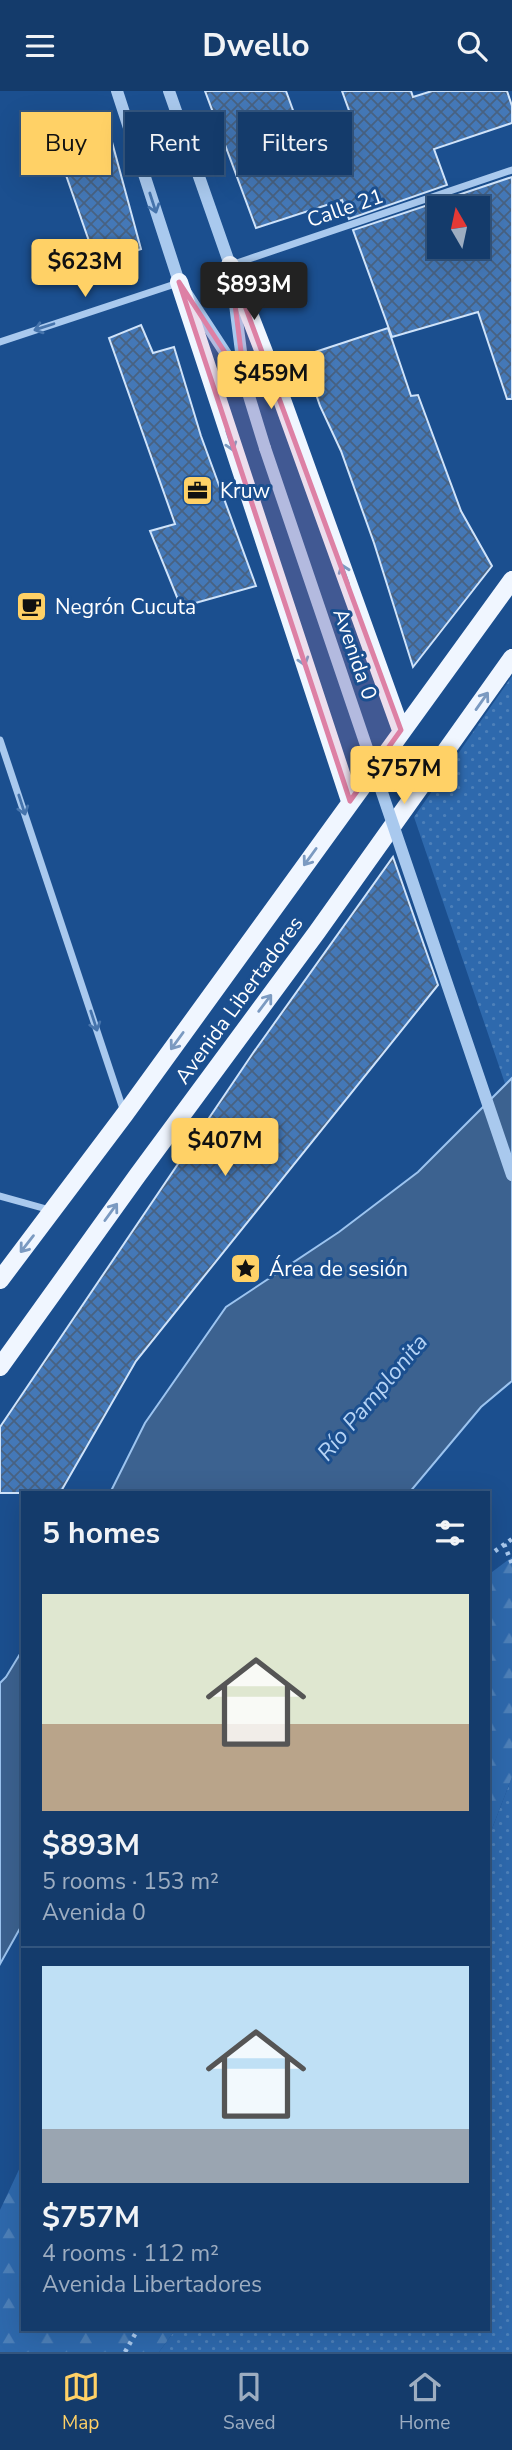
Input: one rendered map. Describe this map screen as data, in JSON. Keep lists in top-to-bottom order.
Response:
{
  "streets": {
    "main road": ["Avenida Libertadores"],
    "street": ["Calle 21", "Avenida 0"]
  },
  "crossings": [
    ["Calle 21", "Avenida 0"]
  ],
  "water": ["Río Pamplonita"],
  "places": {
    "office": ["Kruw"],
    "cafe": ["Negrón Cucuta"],
    "place": ["Área de sesión"]
  },
  "north": "top",
  "page": {
    "header": "Dwello",
    "chip": ["Buy", "Rent", "Filters"],
    "price": [
      "$623M",
      "$893M",
      "$459M",
      "$757M",
      "$407M"
    ],
    "heading": "5 homes",
    "list": [
      {
        "name": "$893M",
        "note": "5 rooms · 153 m² · Avenida 0"
      },
      {
        "name": "$757M",
        "note": "4 rooms · 112 m² · Avenida Libertadores"
      }
    ],
    "tabs": ["Map", "Saved", "Home"]
  }
}
